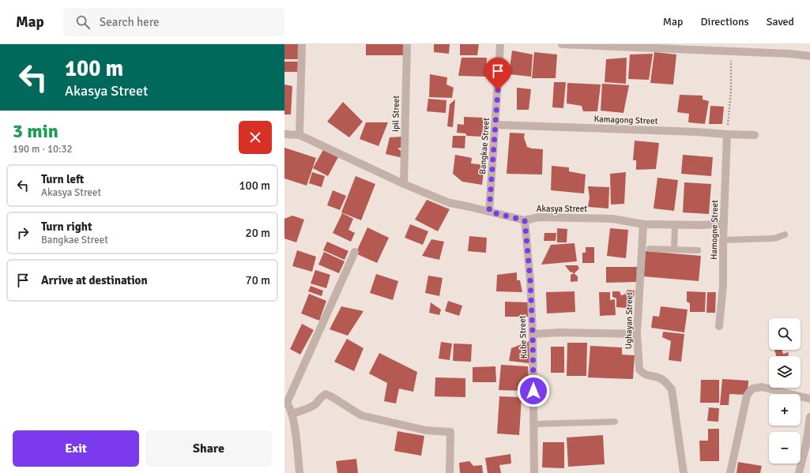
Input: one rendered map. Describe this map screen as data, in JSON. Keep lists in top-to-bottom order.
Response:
{
  "streets": {
    "street": [
      "Ipil Street",
      "Kamagong Street",
      "Bangkae Street",
      "Akasya Street",
      "Hamogne Street",
      "Ughayan Street",
      "Kube Street"
    ]
  },
  "crossings": [
    ["Ipil Street", "Akasya Street"],
    ["Kamagong Street", "Bangkae Street"],
    ["Kamagong Street", "Hamogne Street"],
    ["Bangkae Street", "Akasya Street"],
    ["Akasya Street", "Hamogne Street"],
    ["Akasya Street", "Ughayan Street"],
    ["Akasya Street", "Kube Street"]
  ],
  "page": {
    "header": "Map",
    "search": "Search here",
    "nav": ["Map", "Directions", "Saved"],
    "turn": ["100 m", "Akasya Street"],
    "heading": ["3 min", "190 m · 10:32"],
    "list": [
      {
        "name": "Turn left",
        "note": "Akasya Street",
        "value": "100 m"
      },
      {
        "name": "Turn right",
        "note": "Bangkae Street",
        "value": "20 m"
      },
      {
        "name": "Arrive at destination",
        "value": "70 m"
      }
    ],
    "map_buttons": ["+", "−"],
    "buttons": ["Exit", "Share"]
  }
}
